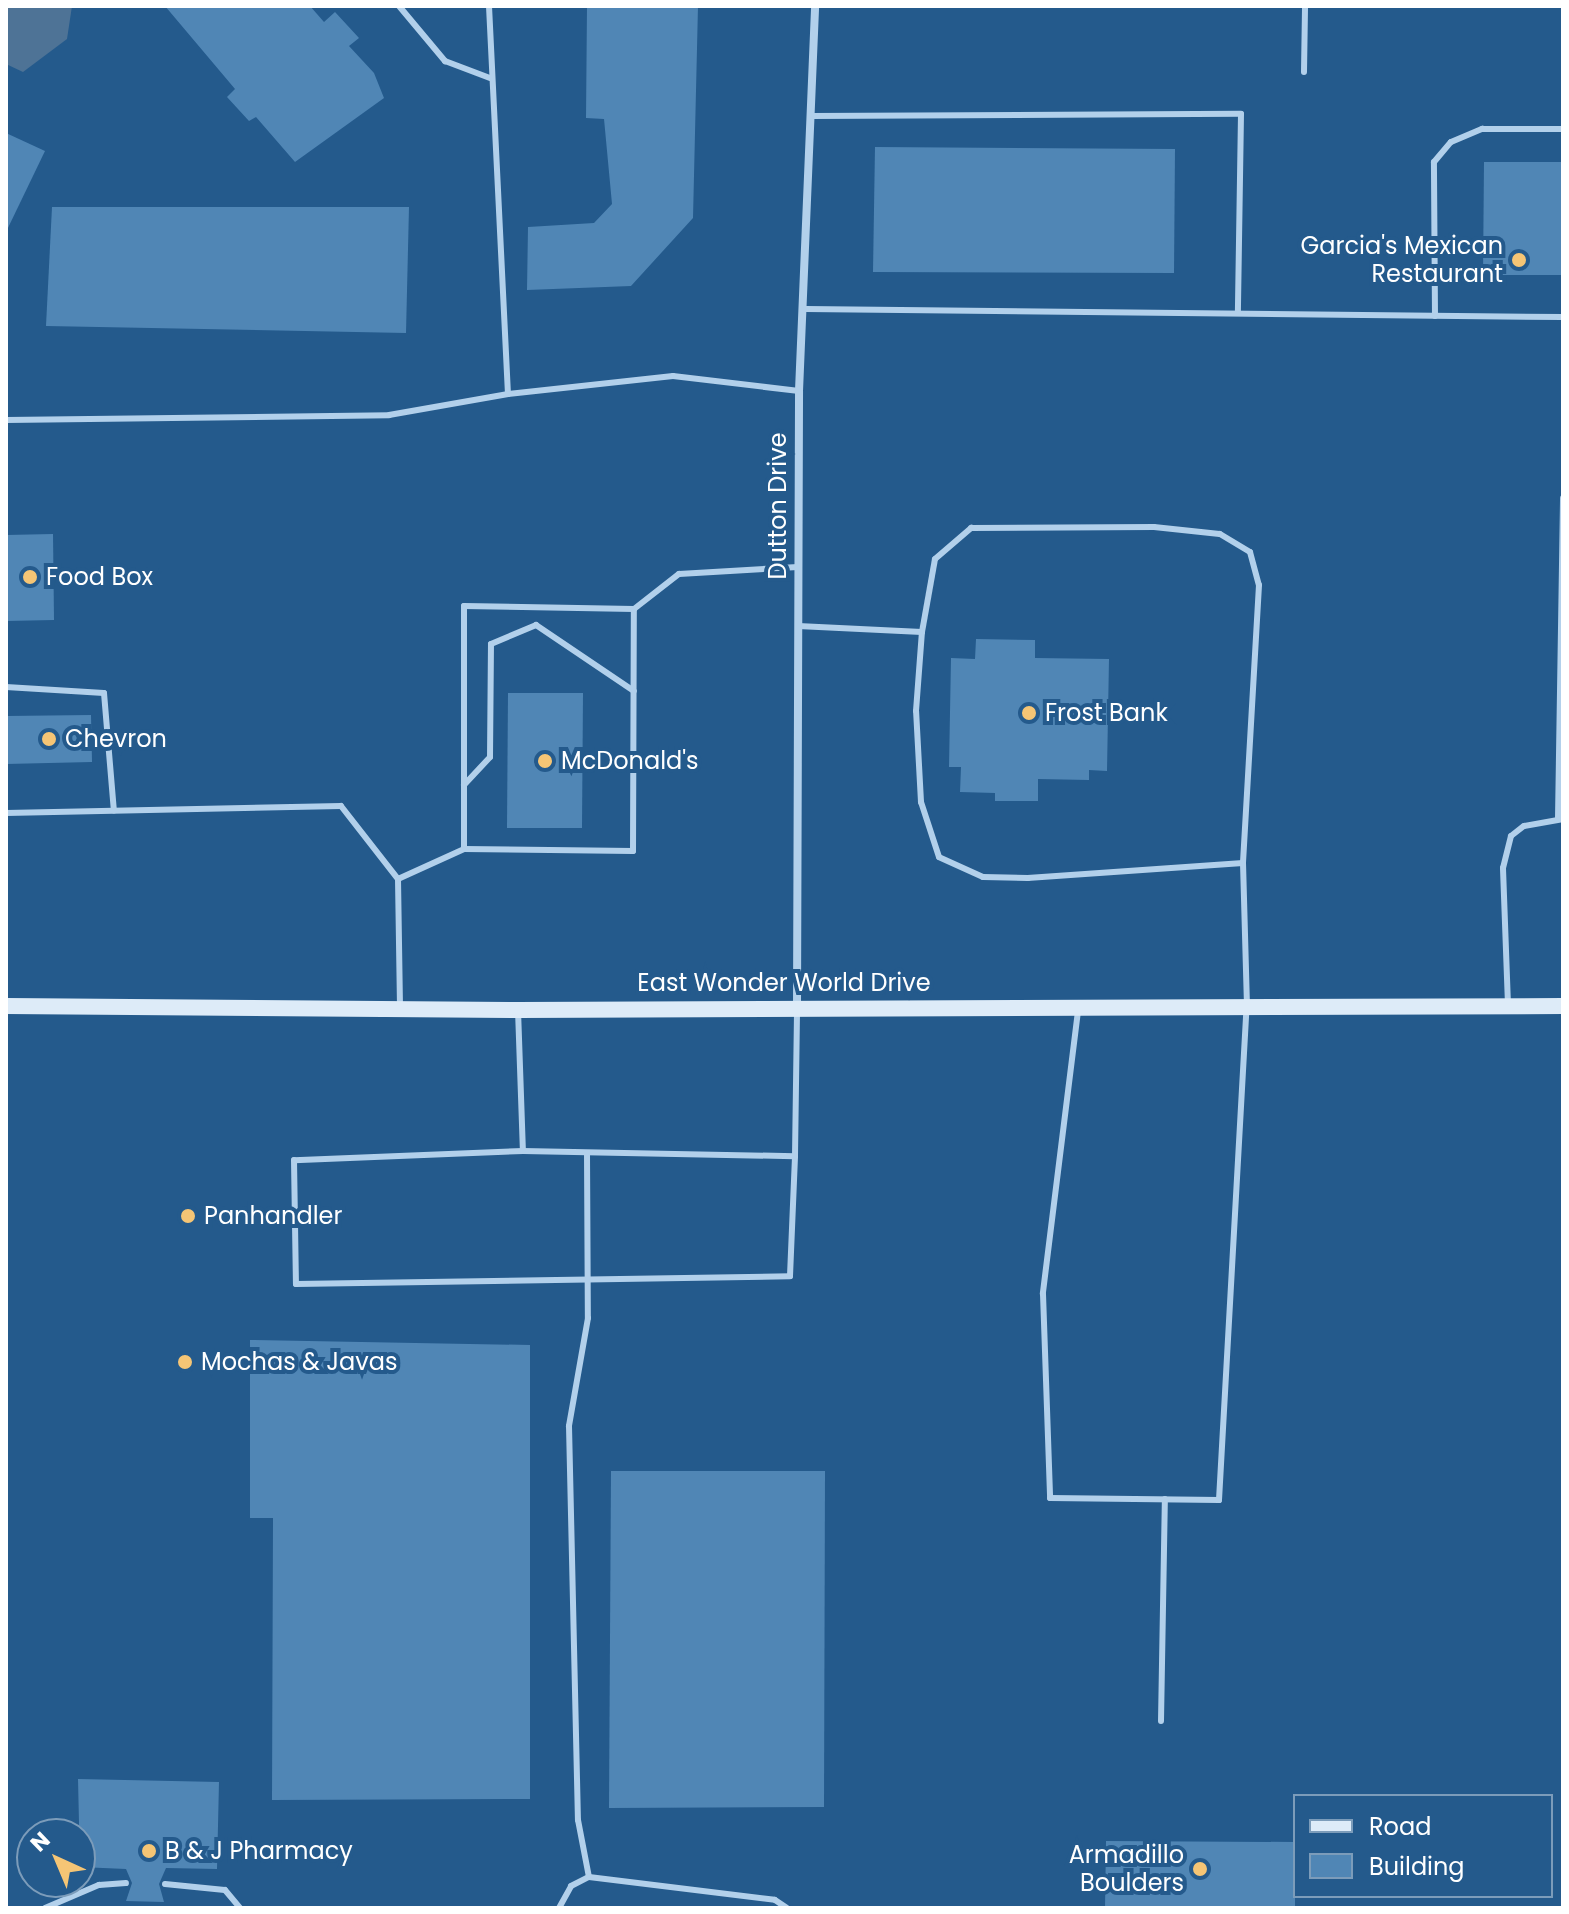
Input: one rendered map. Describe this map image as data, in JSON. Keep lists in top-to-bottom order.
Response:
{
  "streets": {
    "main road": ["East Wonder World Drive"],
    "street": ["Dutton Drive"]
  },
  "crossings": [
    ["Dutton Drive", "East Wonder World Drive"]
  ],
  "places": [
    "Garcia's Mexican Restaurant",
    "Food Box",
    "Frost Bank",
    "Chevron",
    "McDonald's",
    "Panhandler",
    "Mochas & Javas",
    "B & J Pharmacy",
    "Armadillo Boulders"
  ],
  "legend": ["Road", "Building"],
  "north": "top left"
}
